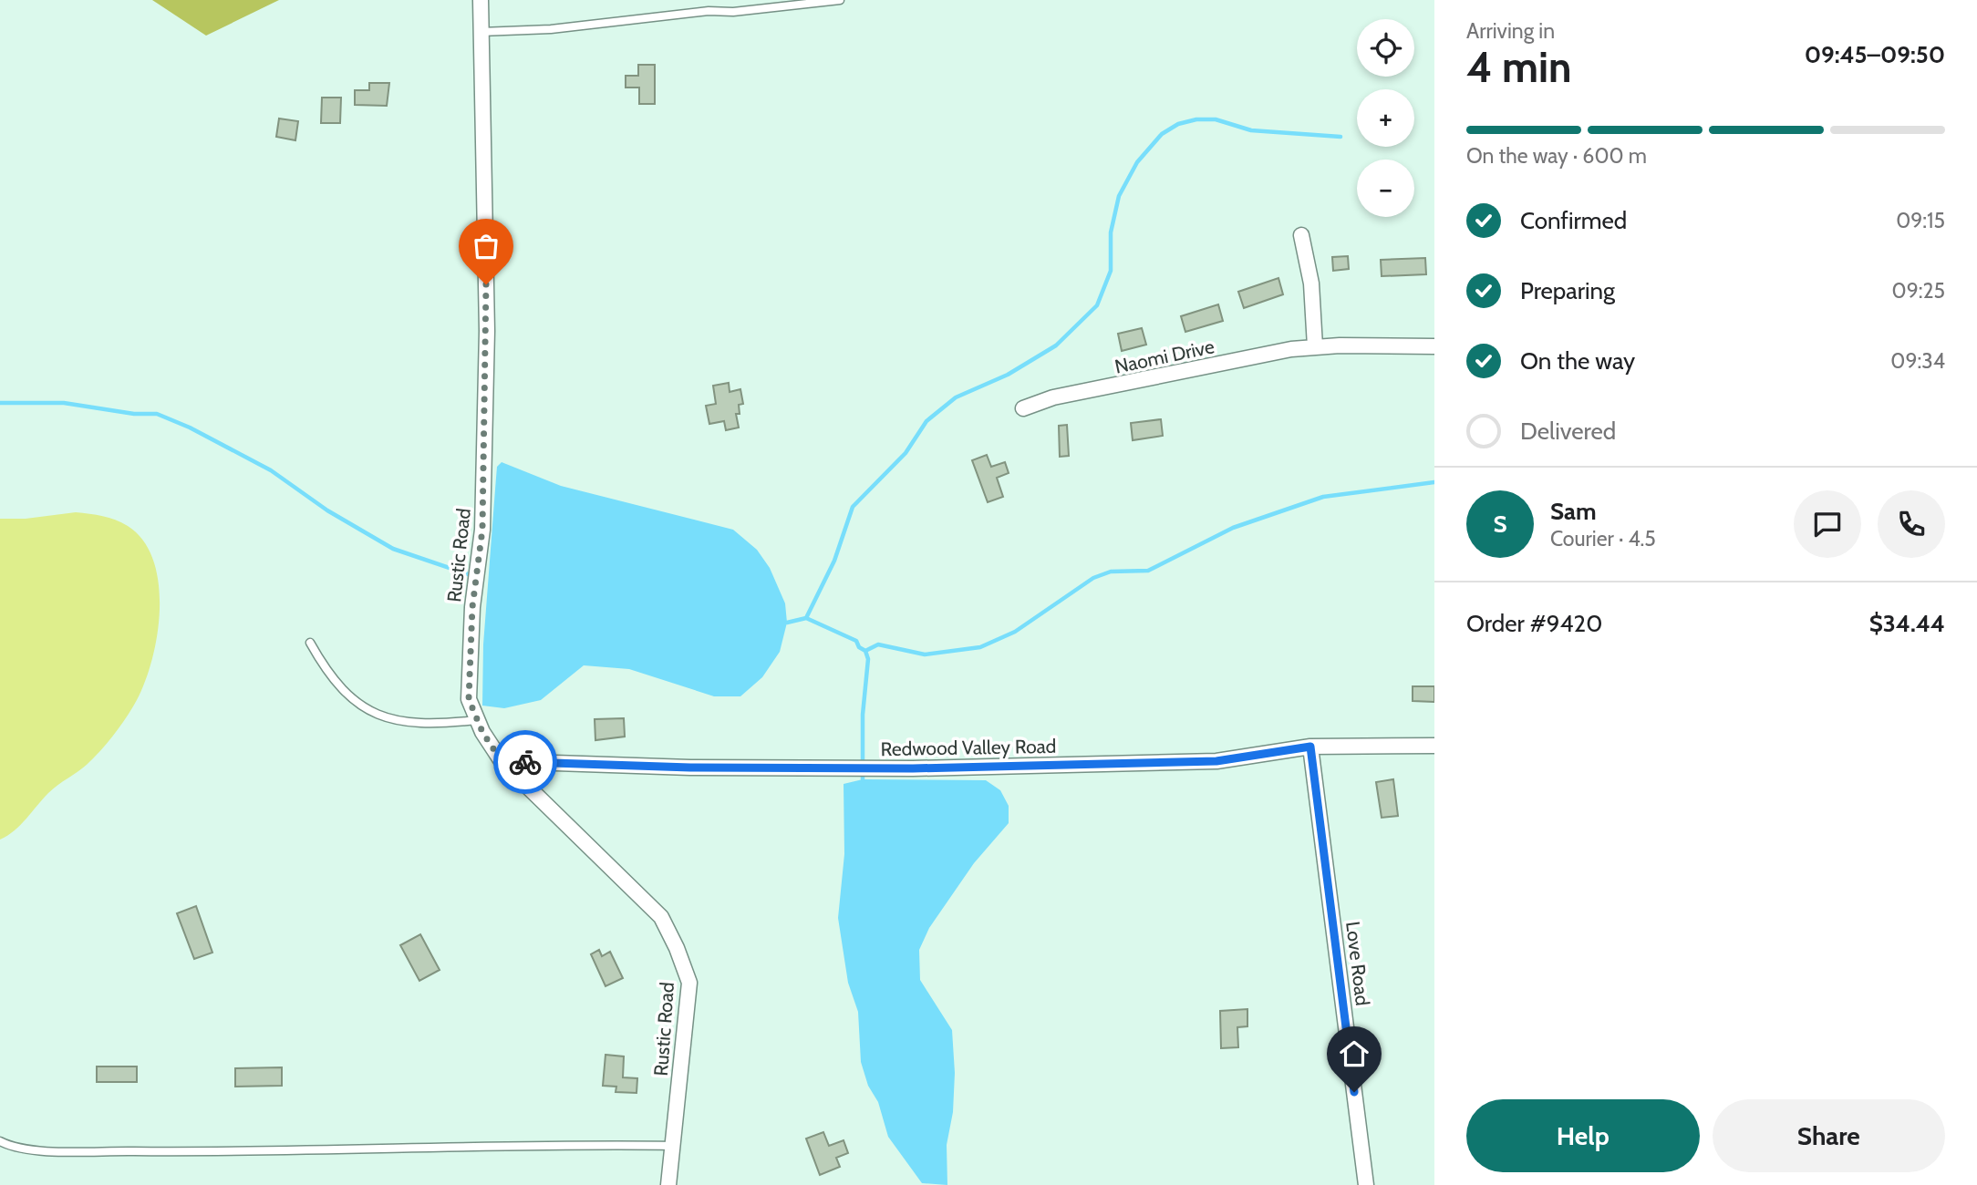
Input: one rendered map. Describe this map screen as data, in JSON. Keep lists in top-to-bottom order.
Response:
{
  "streets": {
    "street": [
      "Naomi Drive",
      "Rustic Road",
      "Redwood Valley Road",
      "Love Road"
    ]
  },
  "crossings": [
    ["Rustic Road", "Redwood Valley Road"],
    ["Redwood Valley Road", "Love Road"]
  ],
  "page": {
    "heading": ["4 min", "Arriving in", "09:45–09:50"],
    "panel": [
      "Sam",
      "Courier · 4.5",
      "Order #9420",
      "$34.44"
    ],
    "map_buttons": ["+", "−"],
    "bar": "On the way · 600 m",
    "list": [
      ["Confirmed", "09:15"],
      ["Preparing", "09:25"],
      ["On the way", "09:34"],
      "Delivered"
    ],
    "round": "S",
    "buttons": ["Help", "Share"]
  }
}
